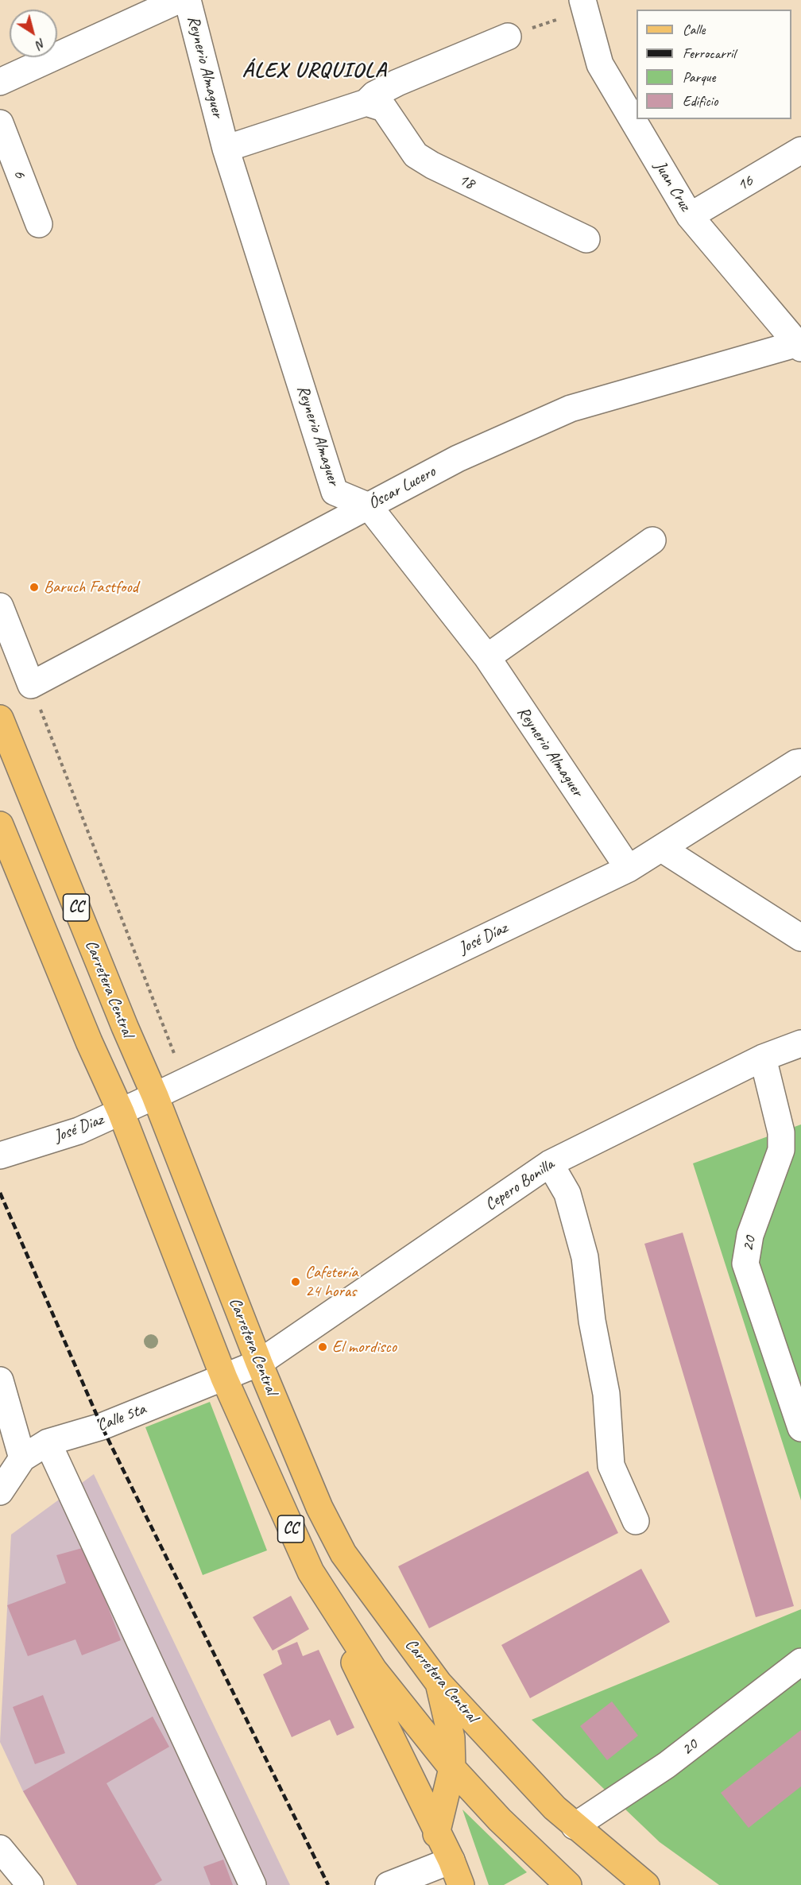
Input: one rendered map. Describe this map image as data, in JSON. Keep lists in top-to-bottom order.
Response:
{
  "streets": {
    "main road": ["CC", "Carretera Central"],
    "street": [
      "Reynerio Almaguer",
      "6",
      "18",
      "16",
      "Juan Cruz",
      "Óscar Lucero",
      "José Díaz",
      "José Diaz",
      "Cepero Bonilla",
      "20",
      "Calle 5ta"
    ]
  },
  "crossings": [
    ["Reynerio Almaguer", "Óscar Lucero"],
    ["Reynerio Almaguer", "José Díaz"],
    ["16", "Juan Cruz"],
    ["Juan Cruz", "Óscar Lucero"],
    ["CC", "José Diaz"],
    ["CC", "Calle 5ta"],
    ["José Díaz", "Carretera Central"],
    ["José Díaz", "José Diaz"],
    ["Carretera Central", "José Diaz"],
    ["Carretera Central", "Cepero Bonilla"],
    ["Carretera Central", "20"],
    ["Carretera Central", "Calle 5ta"],
    ["Cepero Bonilla", "20"],
    ["Cepero Bonilla", "Calle 5ta"]
  ],
  "districts": ["ÁLEX URQUIOLA"],
  "places": ["Baruch Fastfood", "Cafetería 24 horas", "El mordisco"],
  "legend": [
    "Calle",
    "Ferrocarril",
    "Parque",
    "Edificio"
  ],
  "north": "bottom right"
}
